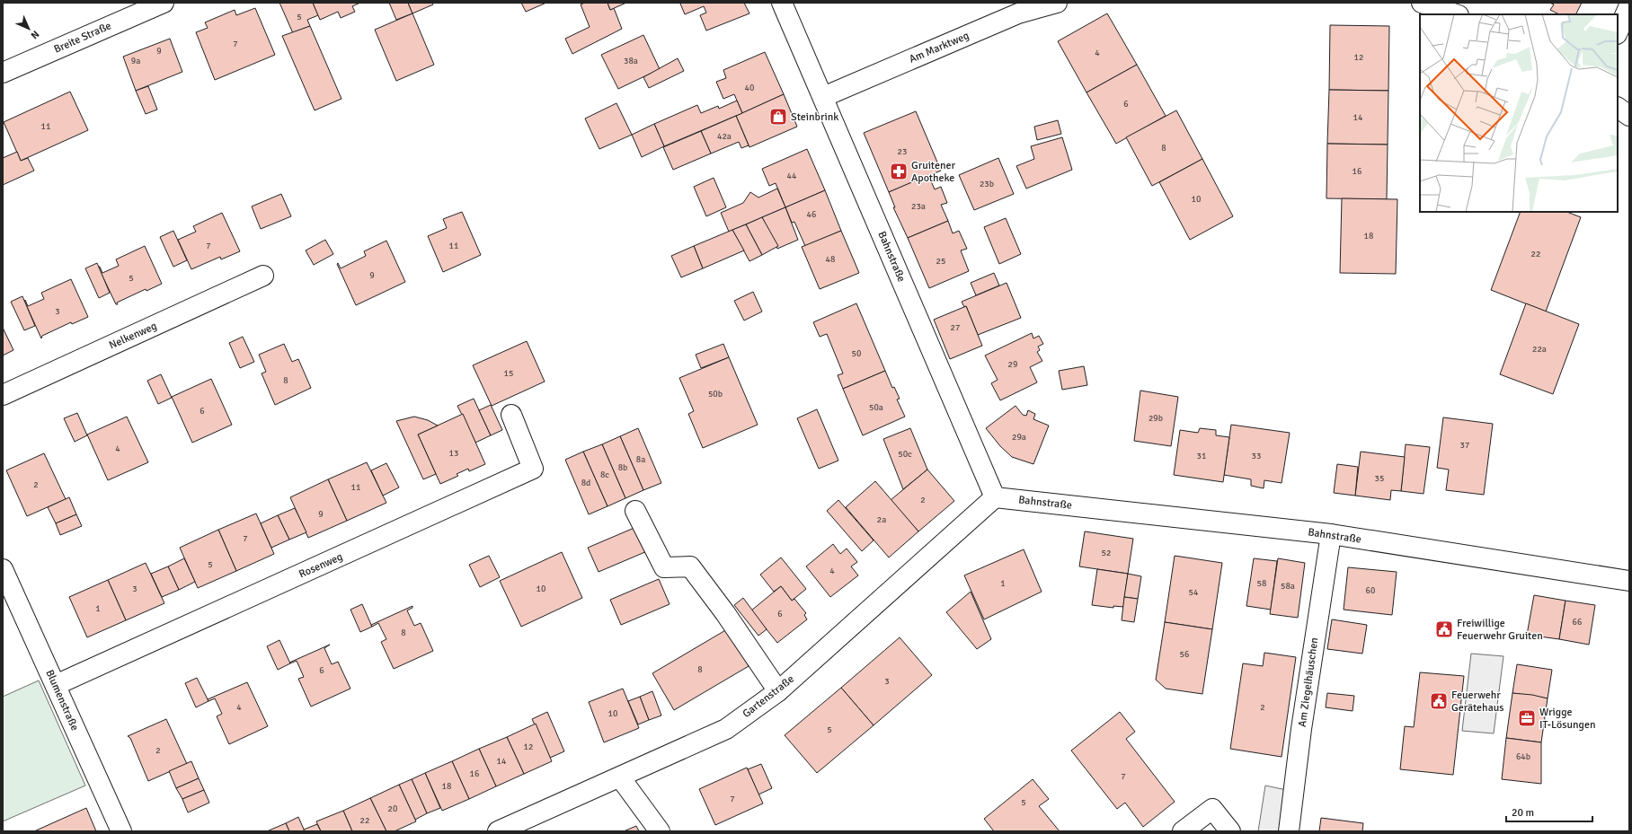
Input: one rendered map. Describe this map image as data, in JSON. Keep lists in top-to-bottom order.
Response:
{
  "streets": {
    "street": [
      "Breite Straße",
      "Am Marktweg",
      "Bahnstraße",
      "Nelkenweg",
      "Rosenweg",
      "Am Ziegelhäuschen",
      "Gartenstraße",
      "Blumenstraße"
    ]
  },
  "crossings": [
    ["Am Marktweg", "Bahnstraße"],
    ["Bahnstraße", "Am Ziegelhäuschen"],
    ["Bahnstraße", "Gartenstraße"],
    ["Rosenweg", "Blumenstraße"]
  ],
  "places": {
    "shop": ["Steinbrink"],
    "pharmacy": ["Gruitener Apotheke"],
    "public building": ["Freiwillige Feuerwehr Gruiten", "Feuerwehr Gerätehaus"],
    "office": ["Wrigge IT-Lösungen"]
  },
  "house_numbers": [
    "5",
    "7",
    "9",
    "4",
    "12",
    "9a",
    "38a",
    "40",
    "6",
    "14",
    "11",
    "42a",
    "8",
    "23",
    "16",
    "44",
    "23b",
    "10",
    "23a",
    "46",
    "18",
    "7",
    "11",
    "22",
    "48",
    "25",
    "9",
    "5",
    "3",
    "27",
    "22a",
    "50",
    "29",
    "15",
    "8",
    "50b",
    "50a",
    "6",
    "29b",
    "29a",
    "37",
    "4",
    "13",
    "50c",
    "31",
    "33",
    "8a",
    "8b",
    "8c",
    "35",
    "8d",
    "2",
    "11",
    "2",
    "9",
    "2a",
    "7",
    "52",
    "5",
    "4",
    "1",
    "58",
    "58a",
    "3",
    "10",
    "60",
    "54",
    "1",
    "6",
    "66",
    "8",
    "56",
    "8",
    "6",
    "3",
    "4",
    "2",
    "10",
    "5",
    "12",
    "2",
    "64b",
    "14",
    "16",
    "7",
    "18",
    "7",
    "5",
    "20",
    "22"
  ],
  "scale_bar": "20 m",
  "north": "bottom right"
}
